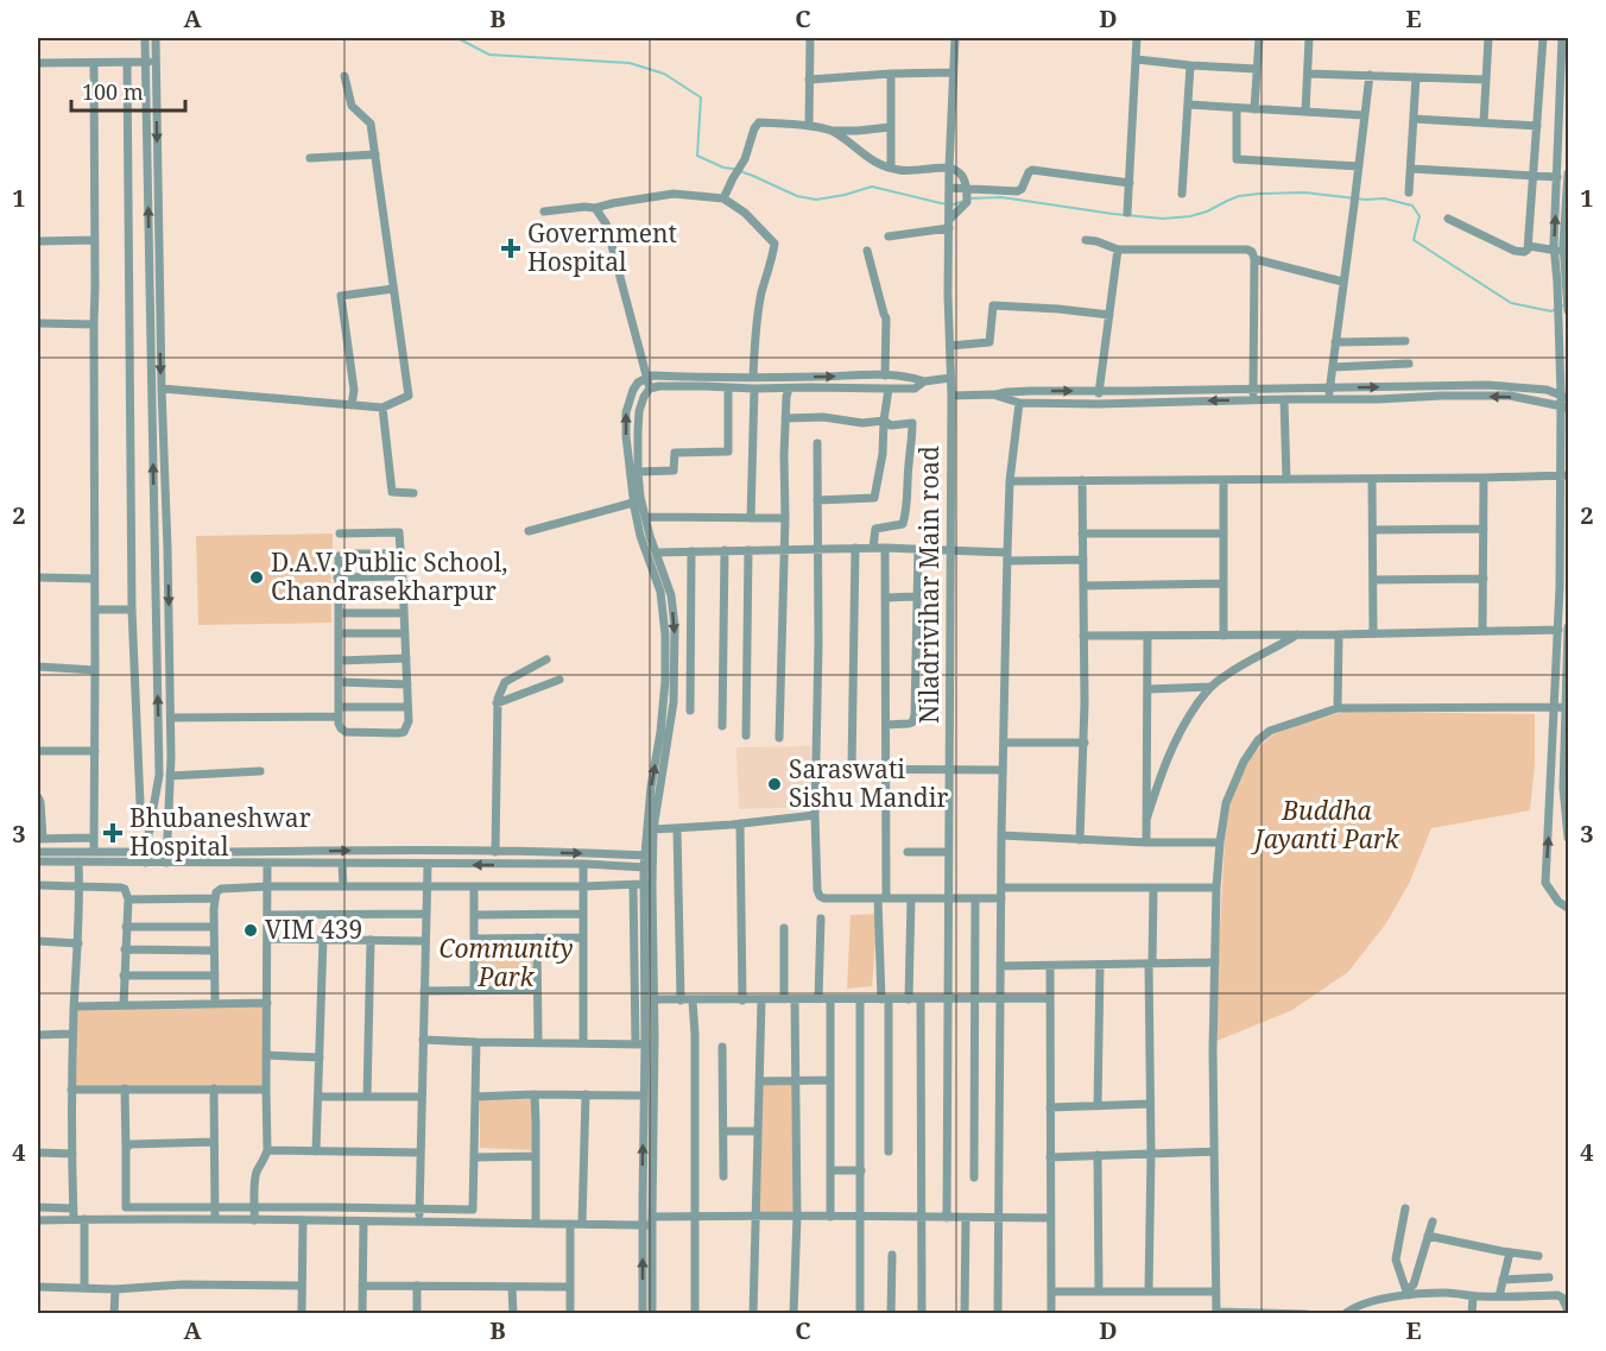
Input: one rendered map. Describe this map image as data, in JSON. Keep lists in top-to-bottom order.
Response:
{
  "streets": {
    "street": ["Niladrivihar Main road"]
  },
  "parks": ["Buddha Jayanti Park", "Community Park"],
  "places": {
    "health": ["Government Hospital", "Bhubaneshwar Hospital"],
    "other": ["D.A.V. Public School, Chandrasekharpur", "Saraswati Sishu Mandir", "VIM 439"]
  },
  "scale_bar": "100 m",
  "grid": {
    "columns": [
      "A",
      "B",
      "C",
      "D",
      "E"
    ],
    "rows": [
      "1",
      "2",
      "3",
      "4"
    ]
  }
}
